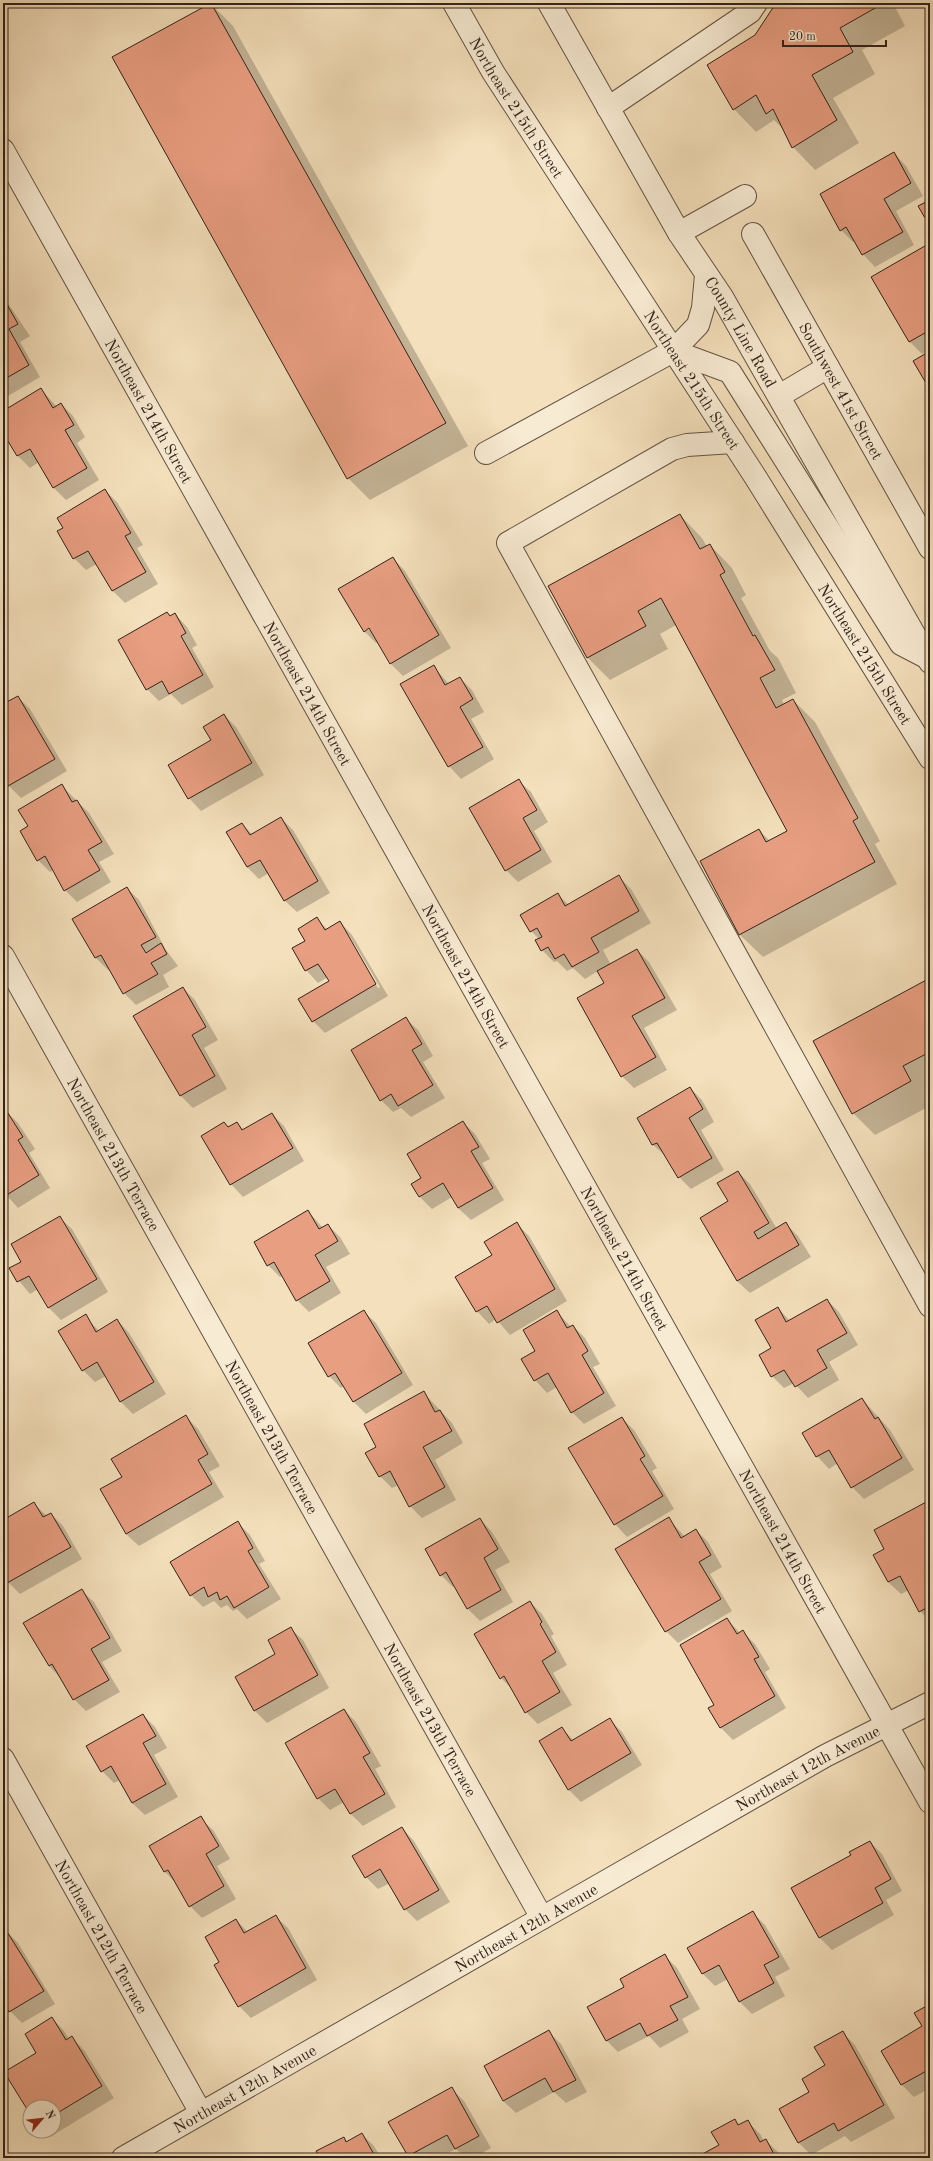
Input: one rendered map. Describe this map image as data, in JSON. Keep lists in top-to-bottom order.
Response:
{
  "streets": {
    "street": [
      "Northeast 215th Street",
      "County Line Road",
      "Southwest 41st Street",
      "Northeast 214th Street",
      "Northeast 213th Terrace",
      "Northeast 12th Avenue",
      "Northeast 212th Terrace"
    ]
  },
  "crossings": [
    ["Northeast 214th Street", "Northeast 12th Avenue"],
    ["Northeast 213th Terrace", "Northeast 12th Avenue"],
    ["Northeast 12th Avenue", "Northeast 212th Terrace"]
  ],
  "scale_bar": "20 m",
  "north": "top right"
}
